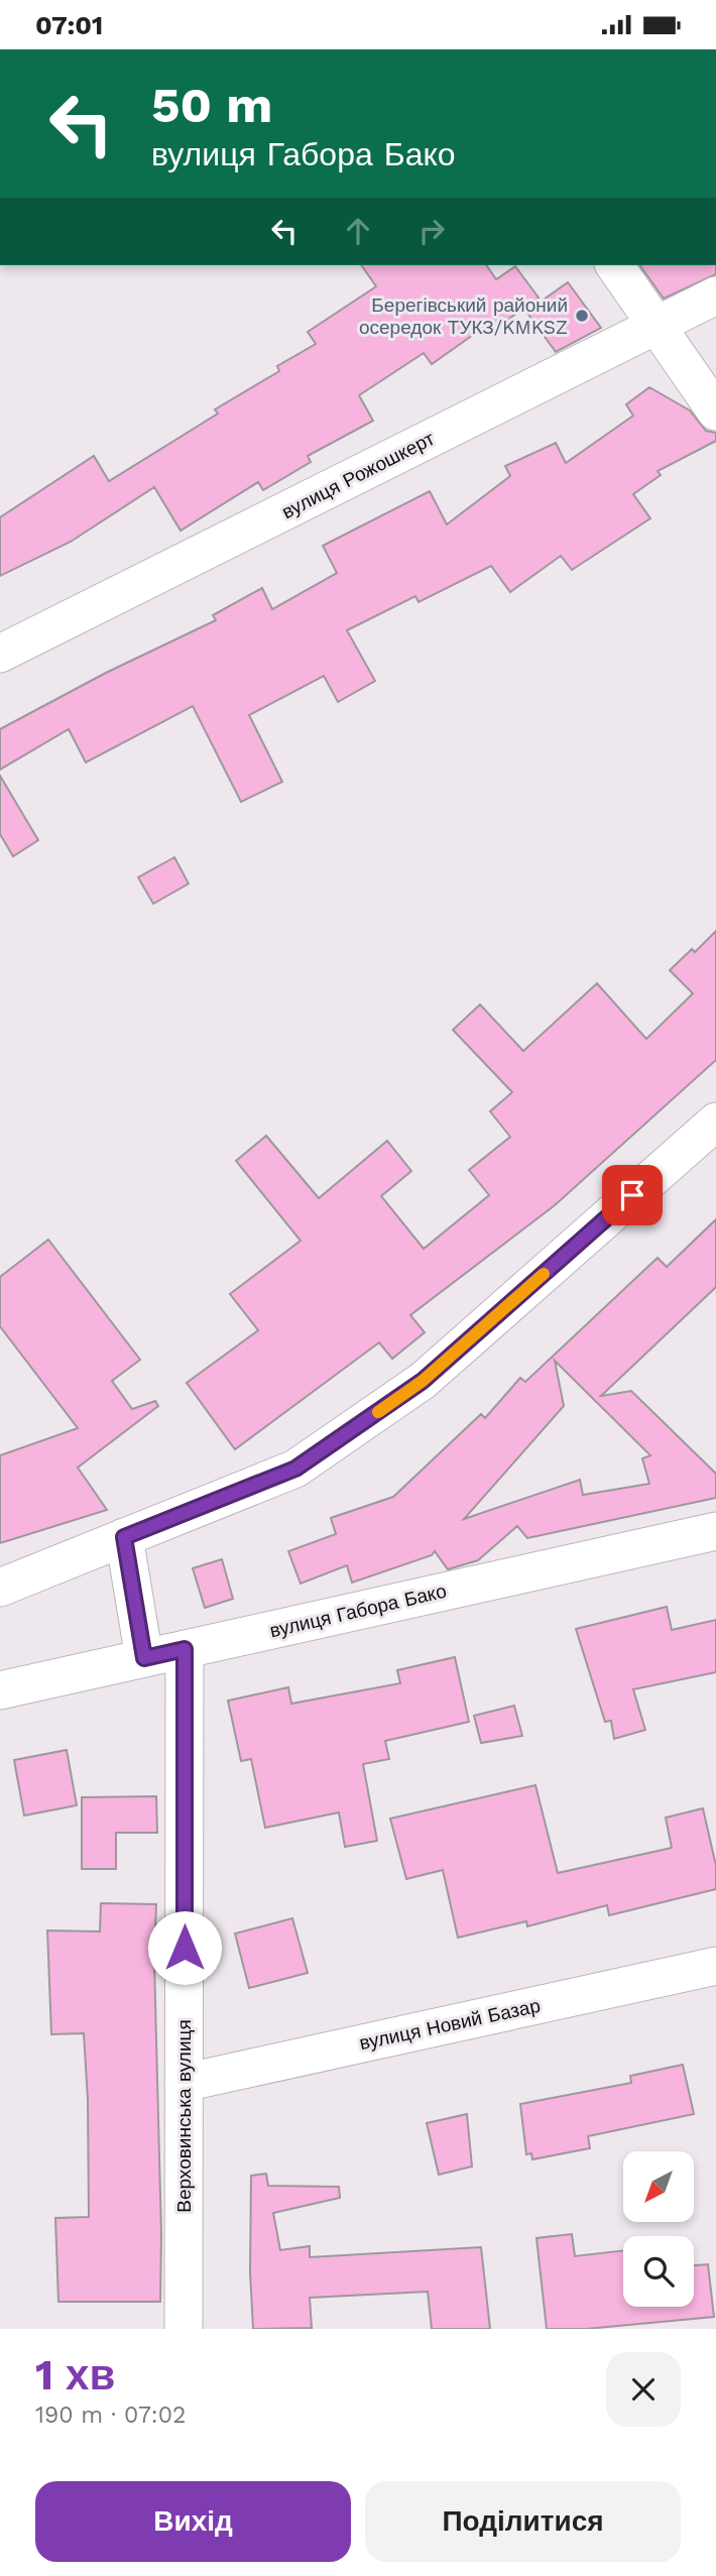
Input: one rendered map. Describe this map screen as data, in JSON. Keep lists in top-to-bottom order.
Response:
{
  "streets": {
    "street": [
      "вулиця Рожошкерт",
      "вулиця Габора Бако",
      "вулиця Новий Базар",
      "Верховинська вулиця"
    ]
  },
  "crossings": [
    ["вулиця Габора Бако", "Верховинська вулиця"],
    ["вулиця Новий Базар", "Верховинська вулиця"]
  ],
  "places": ["Берегівський районий осередок ТУКЗ/KMKSZ"],
  "north": "bottom left",
  "page": {
    "status": "07:01",
    "turn": ["50 m", "вулиця Габора Бако"],
    "heading": ["1 хв", "190 m · 07:02"],
    "buttons": ["Вихід", "Поділитися"]
  }
}
